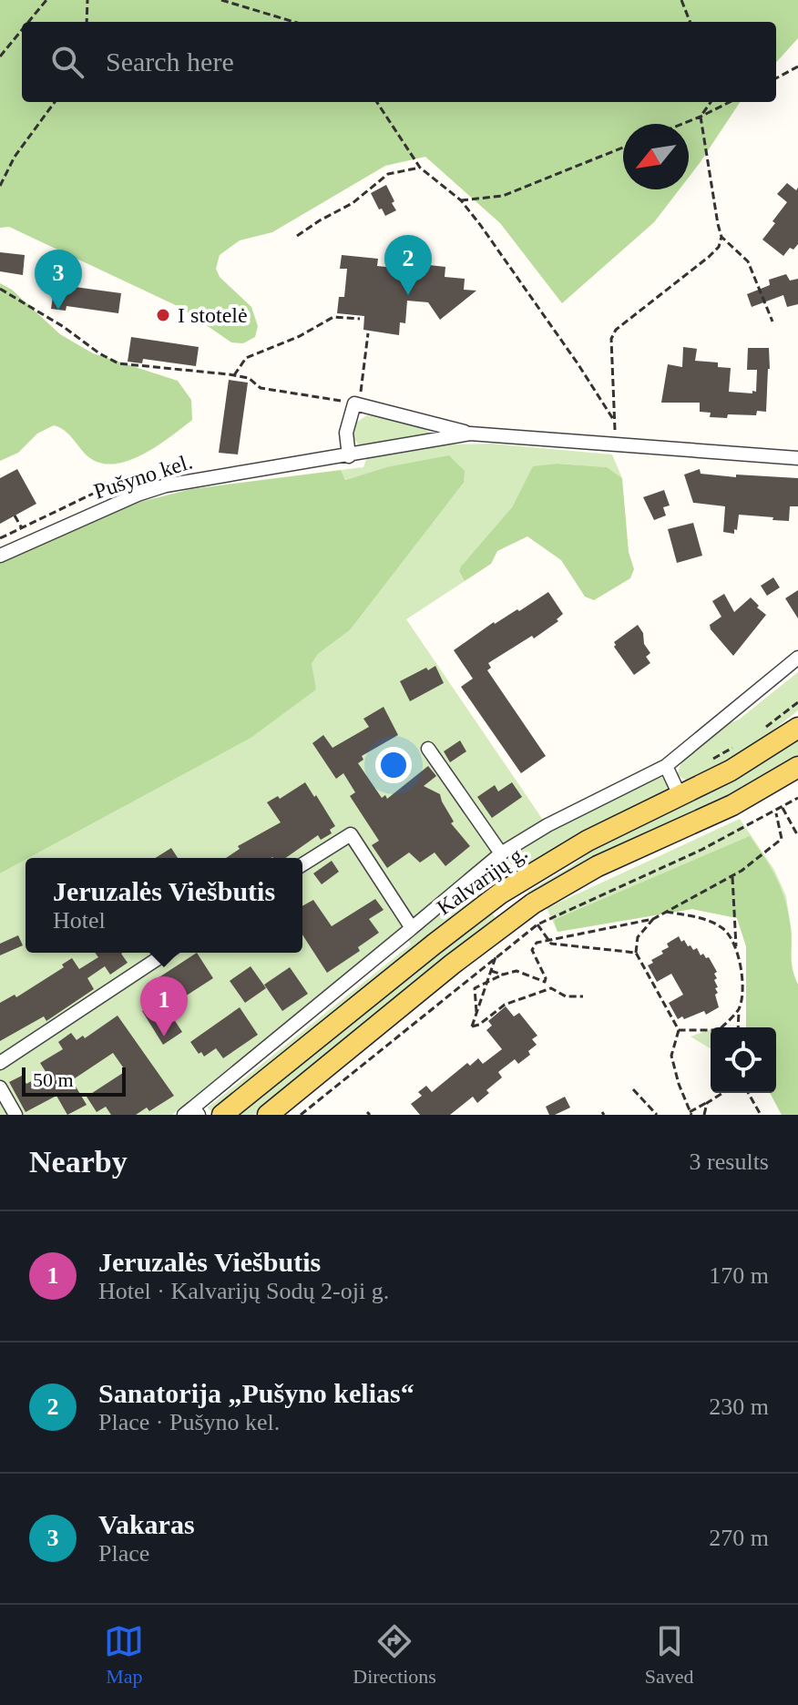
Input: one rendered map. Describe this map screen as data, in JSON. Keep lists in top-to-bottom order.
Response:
{
  "streets": {
    "main road": ["Kalvarijų g."],
    "street": ["Pušyno kel."]
  },
  "places": ["I stotelė"],
  "scale_bar": "50 m",
  "north": "bottom left",
  "page": {
    "search": "Search here",
    "pins": ["2", "3", "1"],
    "popup": ["Jeruzalės Viešbutis", "Hotel"],
    "scale": "50 m",
    "heading": ["Nearby", "3 results"],
    "list": [
      {
        "mark": "1",
        "name": "Jeruzalės Viešbutis",
        "note": "Hotel · Kalvarijų Sodų 2-oji g.",
        "value": "170 m"
      },
      {
        "mark": "2",
        "name": "Sanatorija „Pušyno kelias“",
        "note": "Place · Pušyno kel.",
        "value": "230 m"
      },
      {
        "mark": "3",
        "name": "Vakaras",
        "note": "Place",
        "value": "270 m"
      }
    ],
    "nav": ["Map", "Directions", "Saved"]
  }
}
